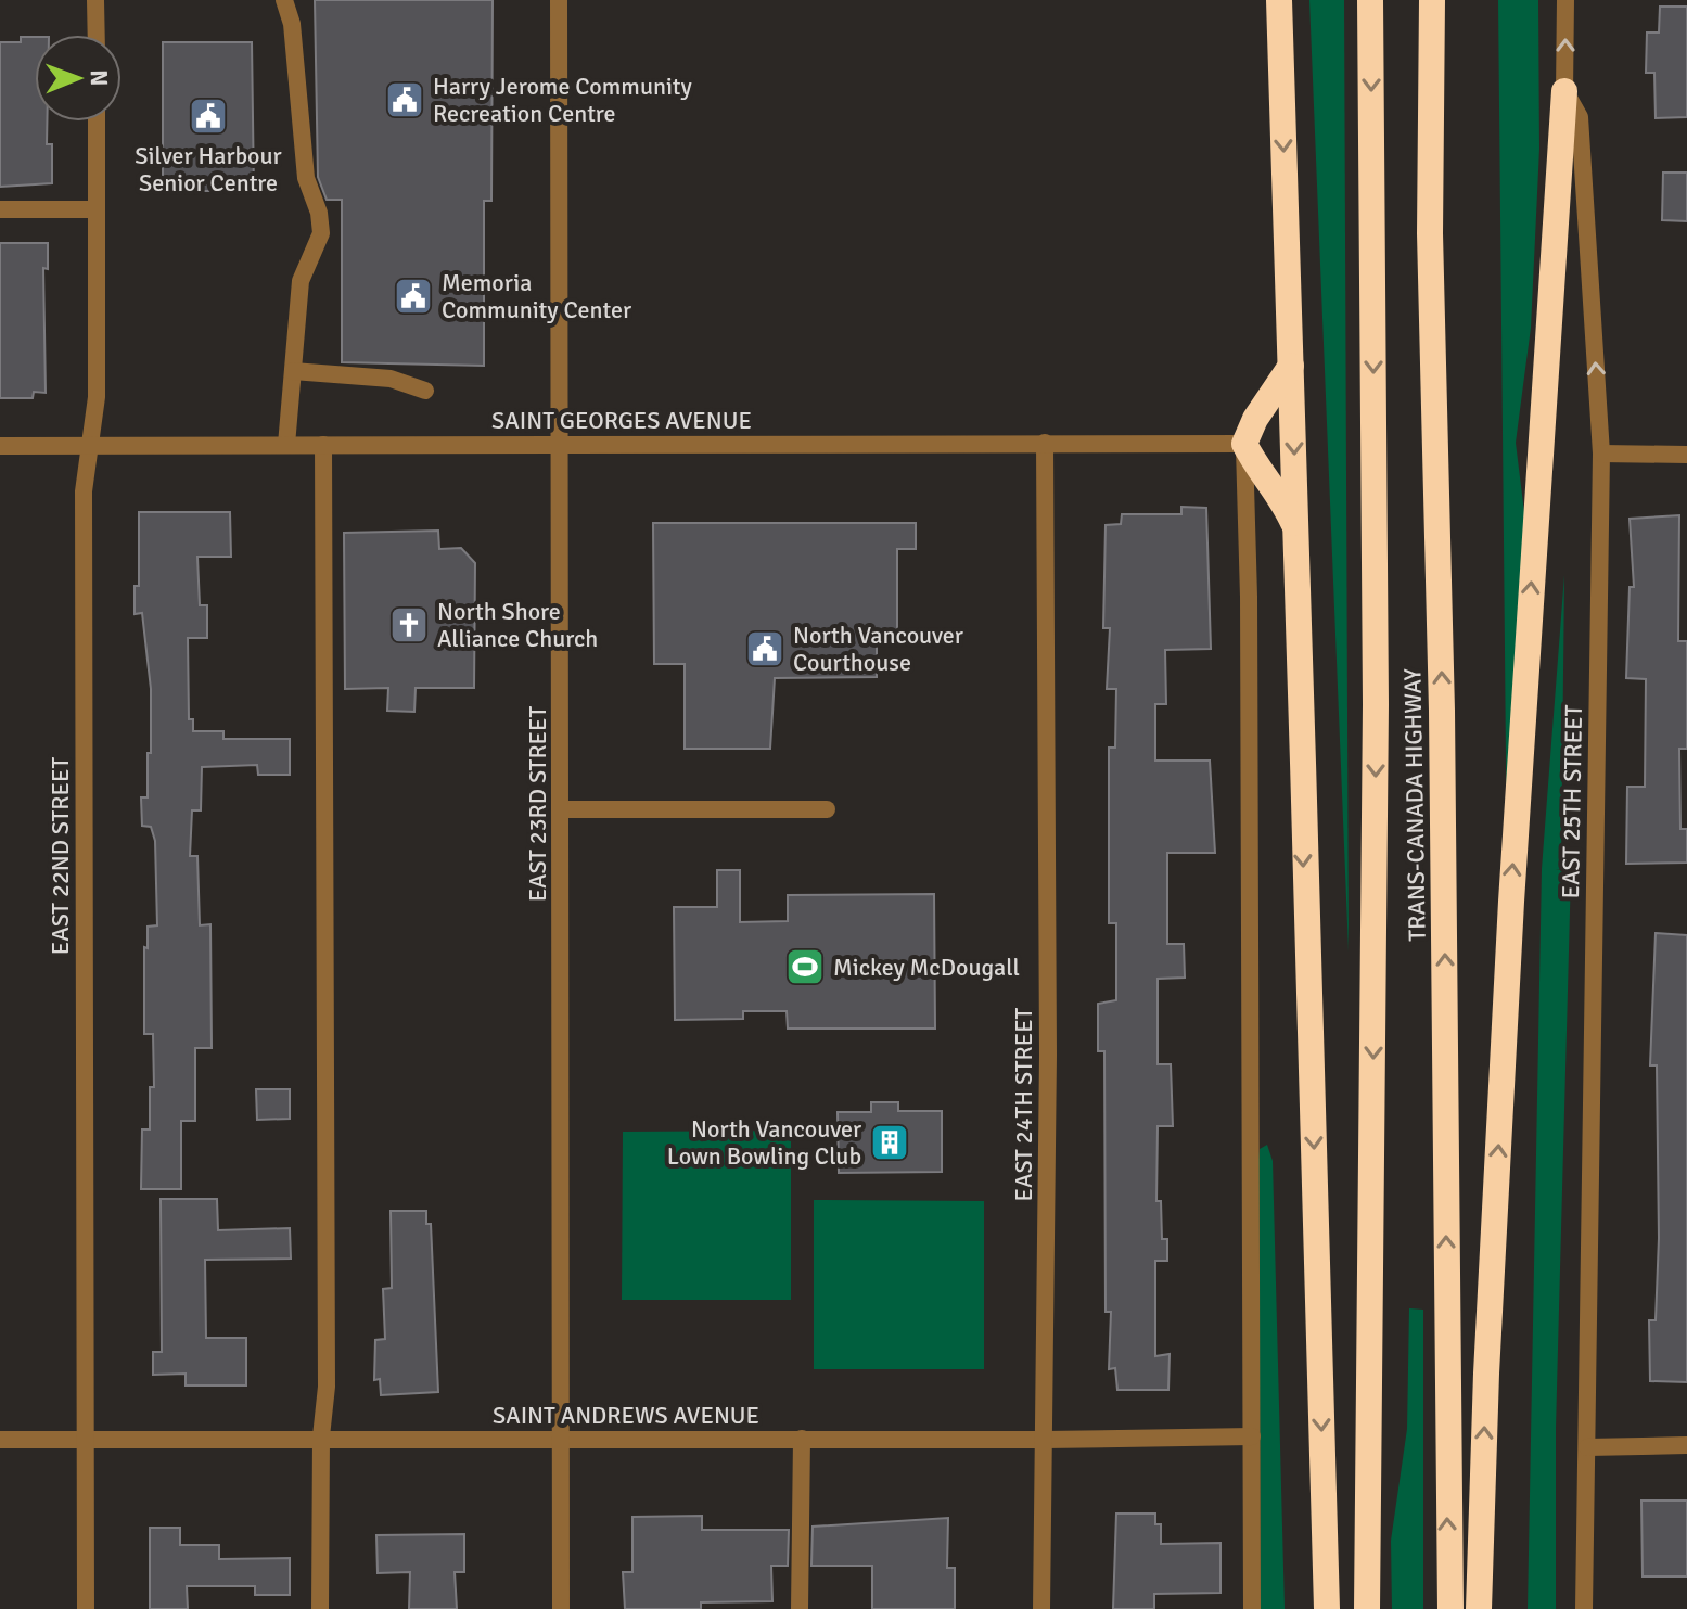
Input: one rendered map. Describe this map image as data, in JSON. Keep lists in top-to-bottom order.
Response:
{
  "streets": {
    "highway": ["TRANS-CANADA HIGHWAY"],
    "street": [
      "SAINT GEORGES AVENUE",
      "EAST 25TH STREET",
      "EAST 23RD STREET",
      "EAST 22ND STREET",
      "EAST 24TH STREET",
      "SAINT ANDREWS AVENUE"
    ]
  },
  "crossings": [
    ["SAINT GEORGES AVENUE", "EAST 23RD STREET"],
    ["SAINT GEORGES AVENUE", "EAST 22ND STREET"],
    ["SAINT GEORGES AVENUE", "EAST 24TH STREET"],
    ["EAST 23RD STREET", "SAINT ANDREWS AVENUE"],
    ["EAST 22ND STREET", "SAINT ANDREWS AVENUE"],
    ["EAST 24TH STREET", "SAINT ANDREWS AVENUE"]
  ],
  "places": {
    "public building": [
      "Harry Jerome Community Recreation Centre",
      "Silver Harbour Senior Centre",
      "Memoria Community Center",
      "North Vancouver Courthouse"
    ],
    "church": ["North Shore Alliance Church"],
    "sports": ["Mickey McDougall"],
    "building": ["North Vancouver Lown Bowling Club"]
  },
  "north": "right"
}
